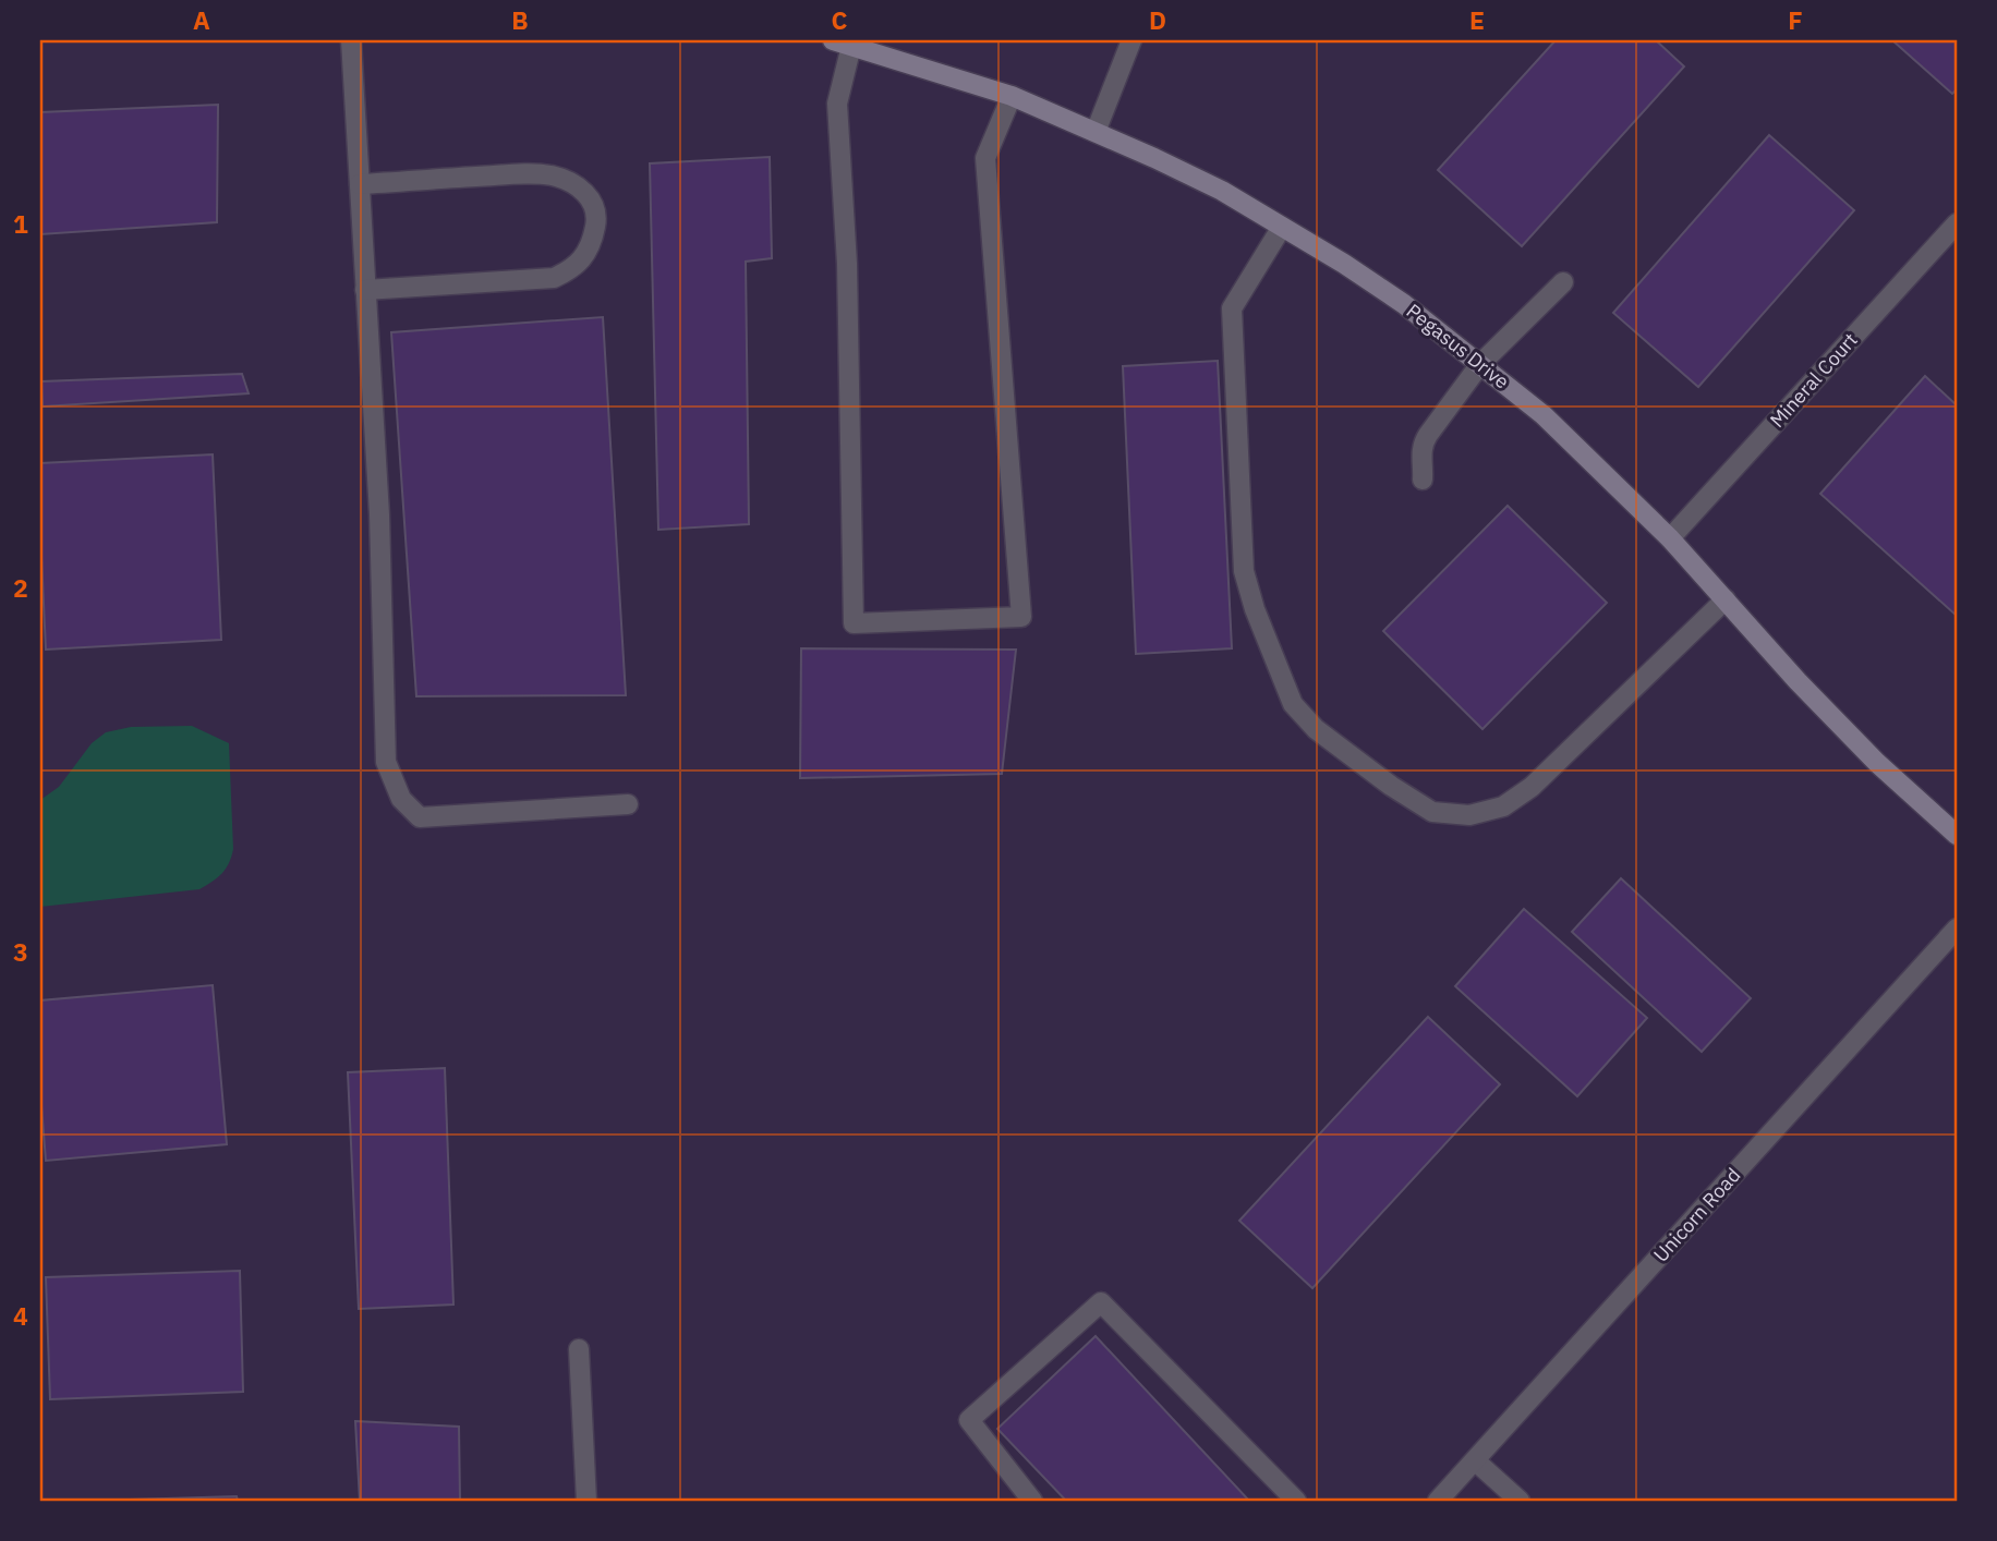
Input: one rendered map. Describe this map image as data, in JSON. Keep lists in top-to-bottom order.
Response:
{
  "streets": {
    "street": ["Pegasus Drive", "Mineral Court", "Unicorn Road"]
  },
  "crossings": [
    ["Pegasus Drive", "Mineral Court"]
  ],
  "grid": {
    "columns": [
      "A",
      "B",
      "C",
      "D",
      "E",
      "F"
    ],
    "rows": [
      "1",
      "2",
      "3",
      "4"
    ]
  }
}
